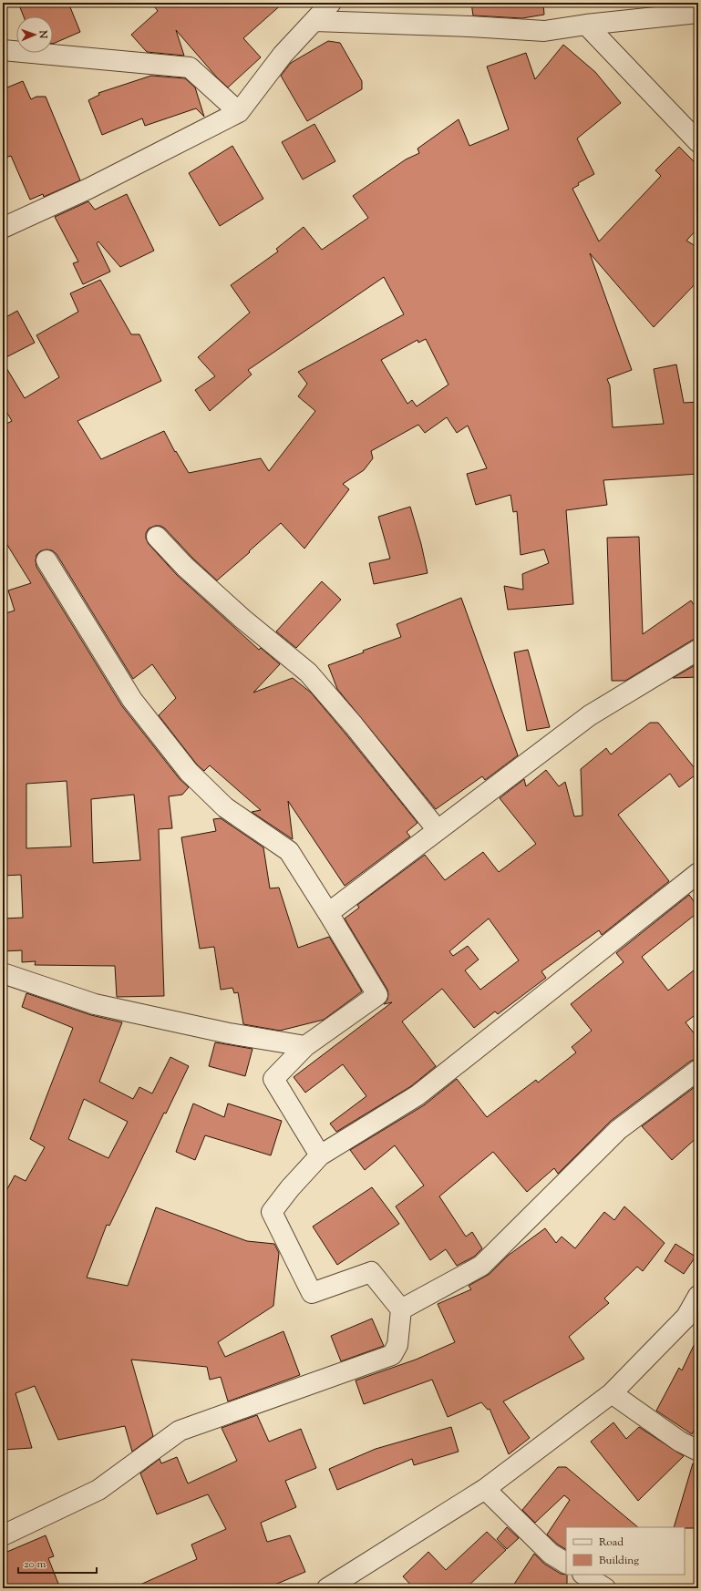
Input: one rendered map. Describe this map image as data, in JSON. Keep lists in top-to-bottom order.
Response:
{
  "legend": ["Road", "Building"],
  "scale_bar": "20 m",
  "north": "right"
}
